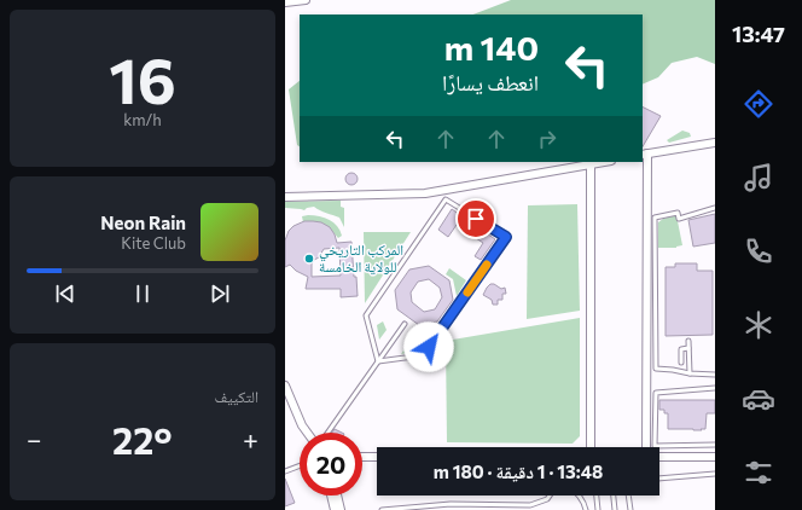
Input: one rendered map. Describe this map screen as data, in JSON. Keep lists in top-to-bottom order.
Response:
{
  "places": ["المركب التاريخي للولاية الخامسة"],
  "page": {
    "tabs": "13:47",
    "tile": [
      ["16", "km/h"],
      "التكييف"
    ],
    "turn": ["140 m", "انعطف يسارًا"],
    "song": ["Neon Rain", "Kite Club"],
    "heat": ["−", "22°", "+"],
    "limit": "20",
    "trip": "13:48 · 1 دقيقة · 180 m"
  }
}
